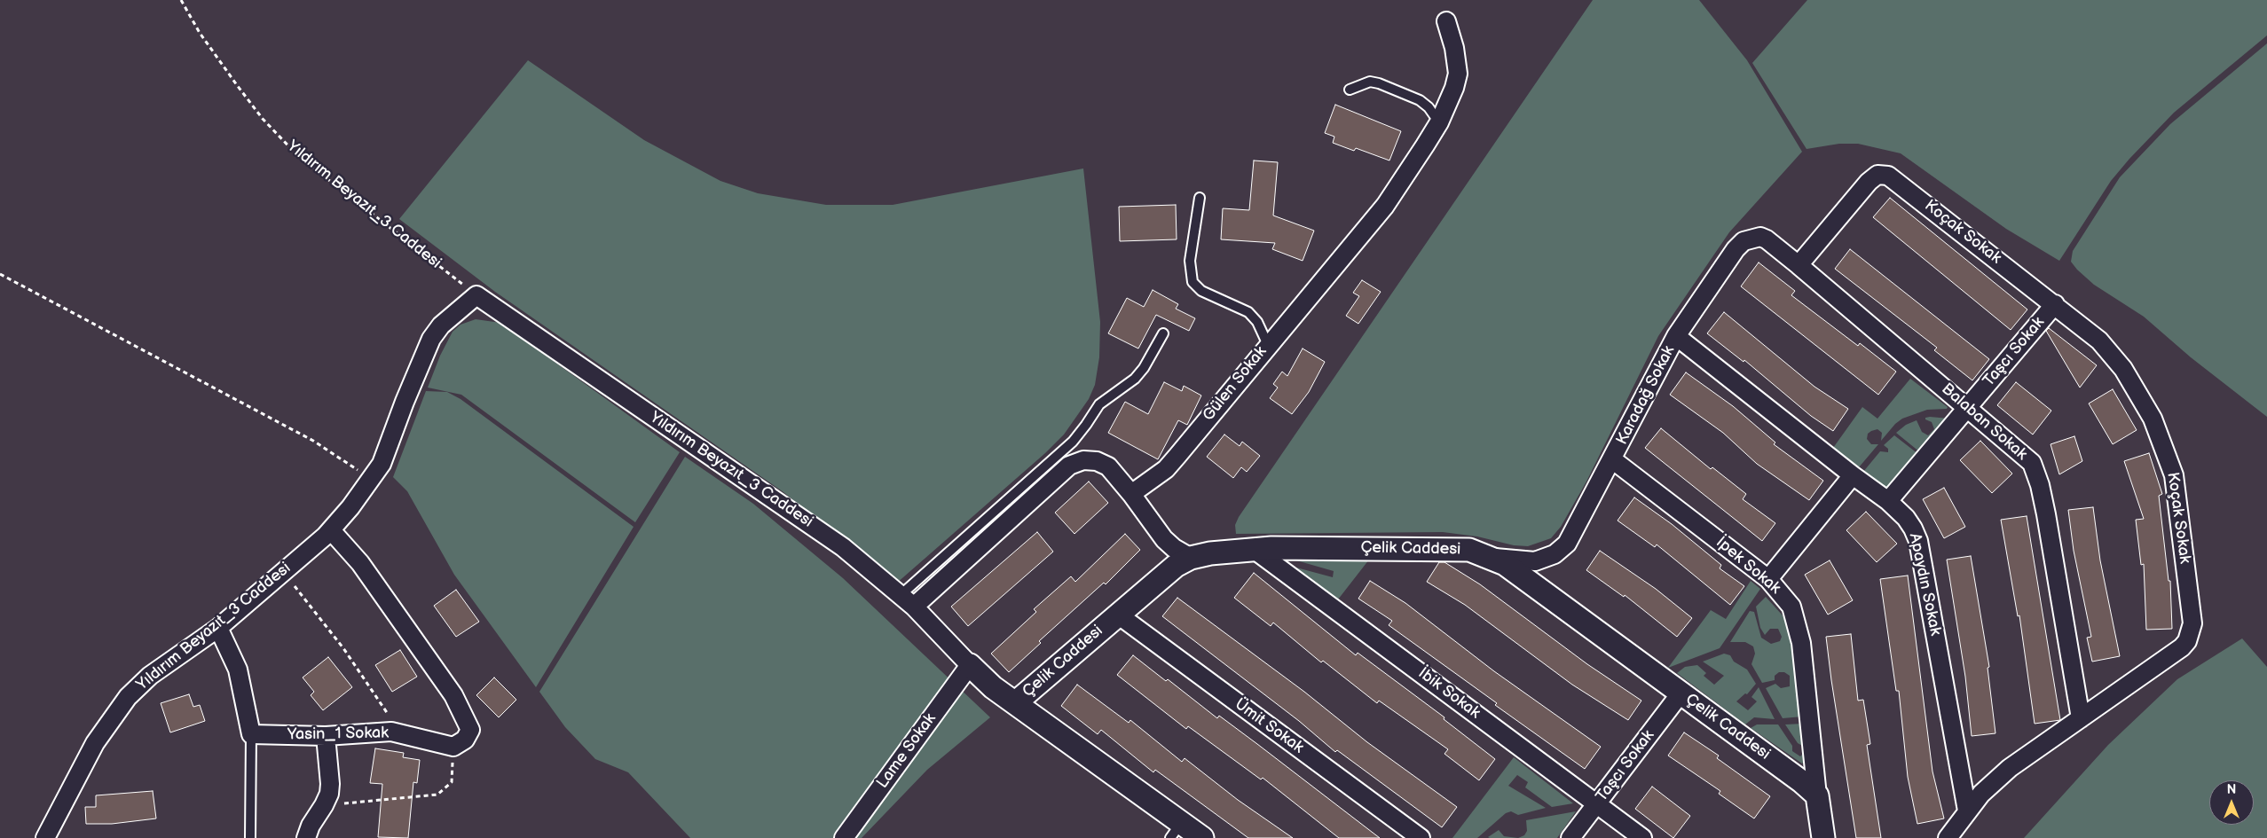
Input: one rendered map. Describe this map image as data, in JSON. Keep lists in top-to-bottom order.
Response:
{
  "streets": {
    "street": [
      "Yıldırım Beyazıt_3 Caddesi",
      "Koçak Sokak",
      "Taşcı Sokak",
      "Gülen Sokak",
      "Karadağ Sokak",
      "Balaban Sokak",
      "Çelik Caddesi",
      "İpek Sokak",
      "Apaydın Sokak",
      "İbik Sokak",
      "Ümit Sokak",
      "Yasin_1 Sokak",
      "Lame Sokak"
    ]
  },
  "crossings": [
    ["Yıldırım Beyazıt_3 Caddesi", "Lame Sokak"],
    ["Koçak Sokak", "Taşcı Sokak"],
    ["Koçak Sokak", "Karadağ Sokak"],
    ["Koçak Sokak", "Balaban Sokak"],
    ["Koçak Sokak", "Apaydın Sokak"],
    ["Taşcı Sokak", "Balaban Sokak"],
    ["Taşcı Sokak", "Çelik Caddesi"],
    ["Taşcı Sokak", "Apaydın Sokak"],
    ["Taşcı Sokak", "İbik Sokak"],
    ["Karadağ Sokak", "Balaban Sokak"],
    ["Karadağ Sokak", "Çelik Caddesi"],
    ["Karadağ Sokak", "İpek Sokak"],
    ["Karadağ Sokak", "Apaydın Sokak"],
    ["Çelik Caddesi", "İpek Sokak"],
    ["Çelik Caddesi", "İbik Sokak"],
    ["Çelik Caddesi", "Ümit Sokak"]
  ],
  "north": "top"
}
